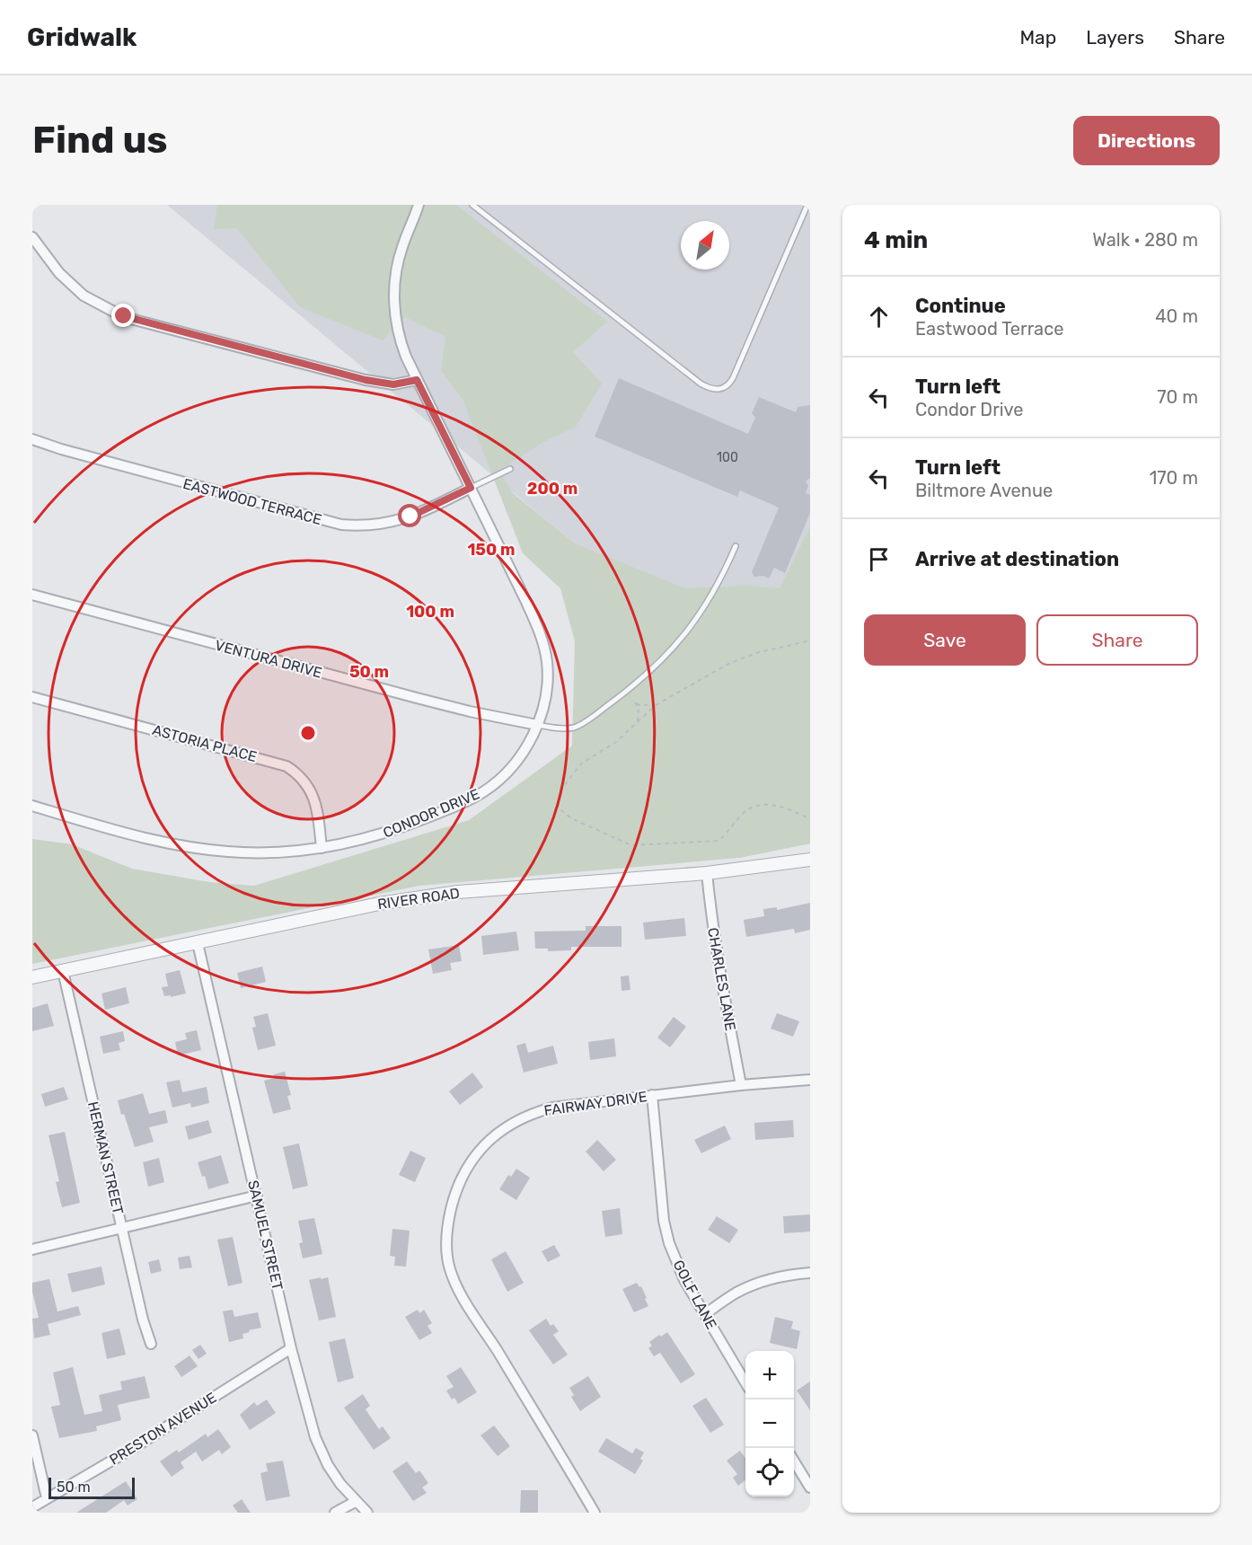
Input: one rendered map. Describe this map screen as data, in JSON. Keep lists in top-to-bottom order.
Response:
{
  "streets": {
    "street": [
      "EASTWOOD TERRACE",
      "VENTURA DRIVE",
      "ASTORIA PLACE",
      "CONDOR DRIVE",
      "RIVER ROAD",
      "CHARLES LANE",
      "FAIRWAY DRIVE",
      "HERMAN STREET",
      "SAMUEL STREET",
      "GOLF LANE",
      "PRESTON AVENUE"
    ]
  },
  "crossings": [
    ["EASTWOOD TERRACE", "CONDOR DRIVE"],
    ["VENTURA DRIVE", "CONDOR DRIVE"],
    ["ASTORIA PLACE", "CONDOR DRIVE"],
    ["RIVER ROAD", "CHARLES LANE"],
    ["RIVER ROAD", "HERMAN STREET"],
    ["RIVER ROAD", "SAMUEL STREET"],
    ["CHARLES LANE", "FAIRWAY DRIVE"],
    ["FAIRWAY DRIVE", "GOLF LANE"],
    ["SAMUEL STREET", "PRESTON AVENUE"]
  ],
  "house_numbers": ["100"],
  "scale_bar": "50 m",
  "north": "top right",
  "page": {
    "header": "Gridwalk",
    "nav": ["Map", "Layers", "Share"],
    "buttons": [
      "Directions",
      ["Save", "Share"]
    ],
    "title": "Find us",
    "heading": ["4 min", "Walk · 280 m"],
    "list": [
      ["Continue", "Eastwood Terrace", "40 m"],
      ["Turn left", "Condor Drive", "70 m"],
      ["Turn left", "Biltmore Avenue", "170 m"],
      "Arrive at destination"
    ],
    "map_buttons": ["+", "−"],
    "scale": "50 m"
  },
  "rings": [
    "200 m",
    "150 m",
    "100 m",
    "50 m"
  ]
}
